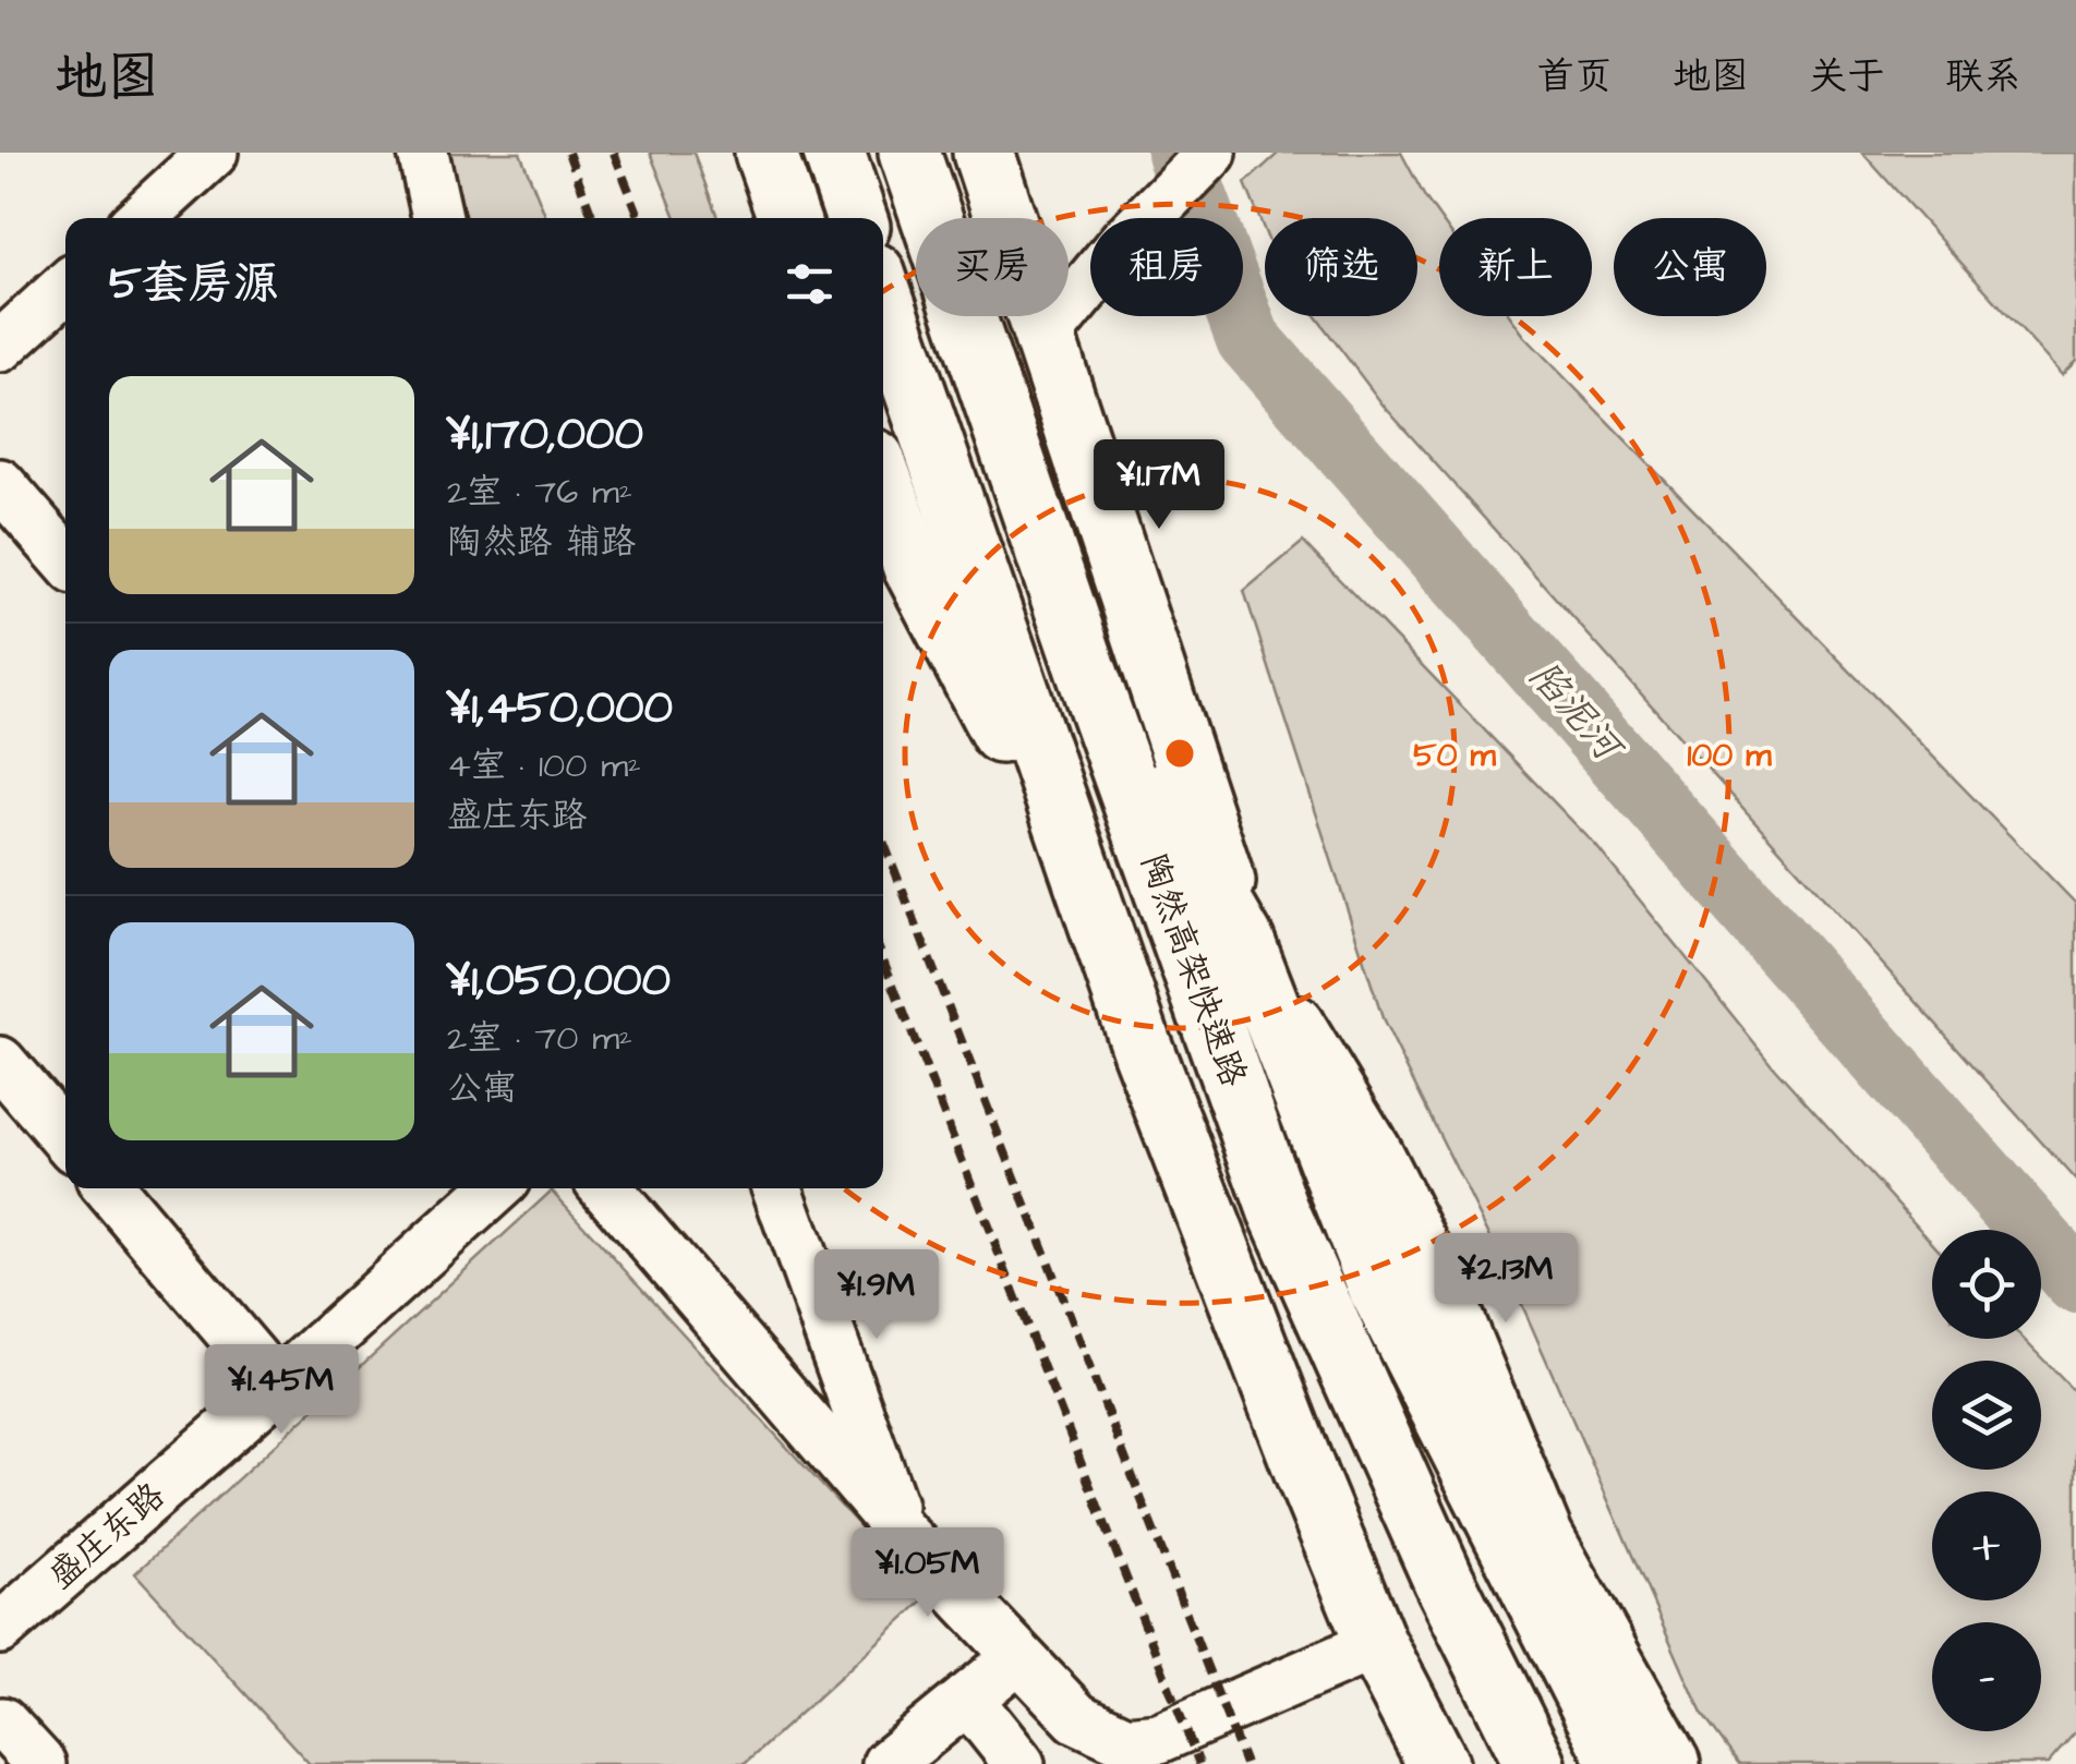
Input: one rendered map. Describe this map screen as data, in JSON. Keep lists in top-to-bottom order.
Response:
{
  "streets": {
    "main road": ["陶然高架快速路"],
    "street": ["盛庄东路"]
  },
  "water": ["陷泥河"],
  "page": {
    "header": "地图",
    "nav": [
      "首页",
      "地图",
      "关于",
      "联系"
    ],
    "chip": [
      "买房",
      "租房",
      "筛选",
      "新上",
      "公寓"
    ],
    "heading": "5套房源",
    "list": [
      {
        "name": "¥1,170,000",
        "note": "2室 · 76 m² · 陶然路 辅路"
      },
      {
        "name": "¥1,450,000",
        "note": "4室 · 100 m² · 盛庄东路"
      },
      {
        "name": "¥1,050,000",
        "note": "2室 · 70 m² · 公寓"
      }
    ],
    "price": [
      "¥1.17M",
      "¥2.13M",
      "¥1.9M",
      "¥1.45M",
      "¥1.05M"
    ],
    "map_buttons": ["+", "−"]
  },
  "rings": ["50 m", "100 m"]
}
